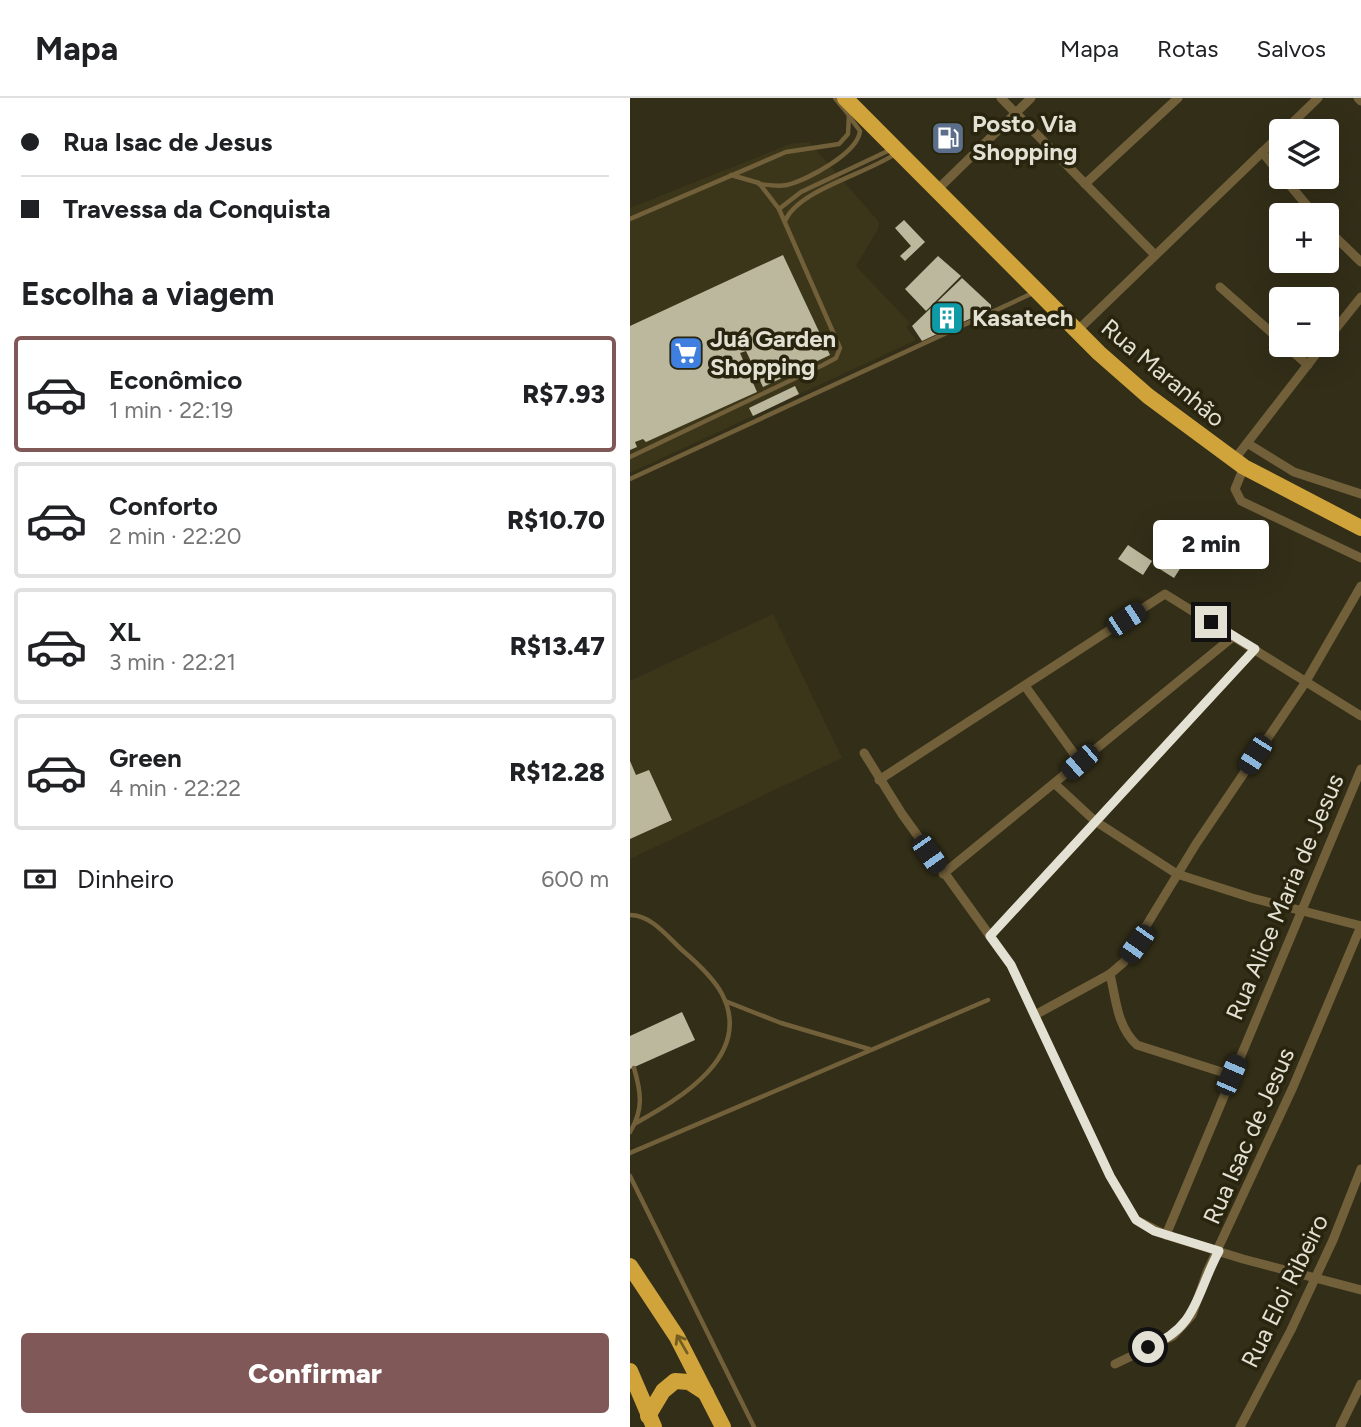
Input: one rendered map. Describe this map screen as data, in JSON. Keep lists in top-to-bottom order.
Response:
{
  "streets": {
    "highway": ["Rua Maranhão"],
    "street": ["Rua Alice Maria de Jesus", "Rua Isac de Jesus", "Rua Eloi Ribeiro"]
  },
  "places": {
    "fuel station": ["Posto Via Shopping"],
    "building": ["Kasatech"],
    "supermarket": ["Juá Garden Shopping"]
  },
  "page": {
    "header": "Mapa",
    "nav": ["Mapa", "Rotas", "Salvos"],
    "banner": ["Rua Isac de Jesus", "Travessa da Conquista"],
    "map_buttons": ["+", "−"],
    "heading": "Escolha a viagem",
    "list": [
      {
        "name": "Econômico",
        "note": "1 min · 22:19",
        "value": "R$7.93"
      },
      {
        "name": "Conforto",
        "note": "2 min · 22:20",
        "value": "R$10.70"
      },
      {
        "name": "XL",
        "note": "3 min · 22:21",
        "value": "R$13.47"
      },
      {
        "name": "Green",
        "note": "4 min · 22:22",
        "value": "R$12.28"
      }
    ],
    "bubble": "2 min",
    "pay": ["Dinheiro", "600 m"],
    "buttons": "Confirmar"
  }
}
